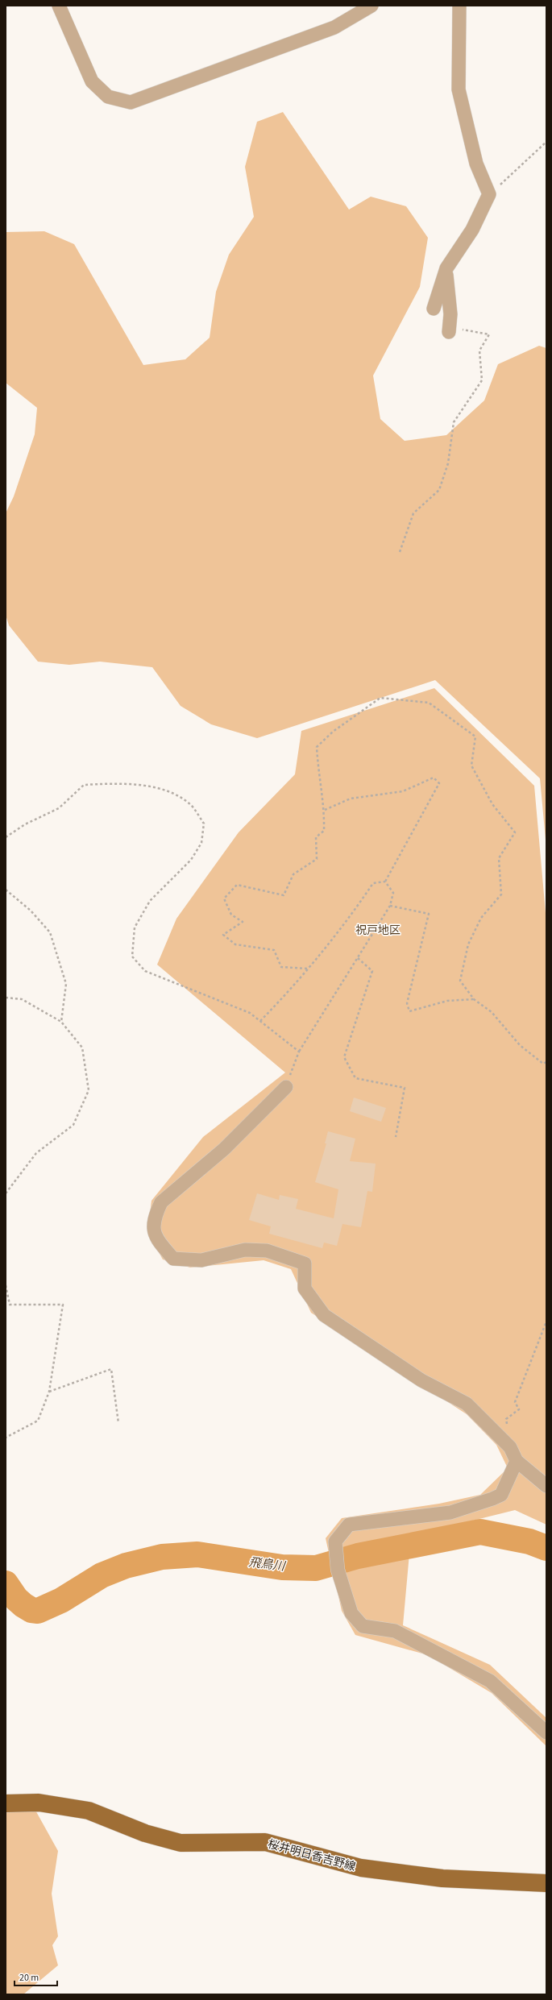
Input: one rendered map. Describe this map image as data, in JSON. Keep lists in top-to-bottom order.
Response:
{
  "streets": {
    "main road": ["桜井明日香吉野線"]
  },
  "water": ["飛鳥川"],
  "parks": ["祝戸地区"],
  "scale_bar": "20 m"
}
